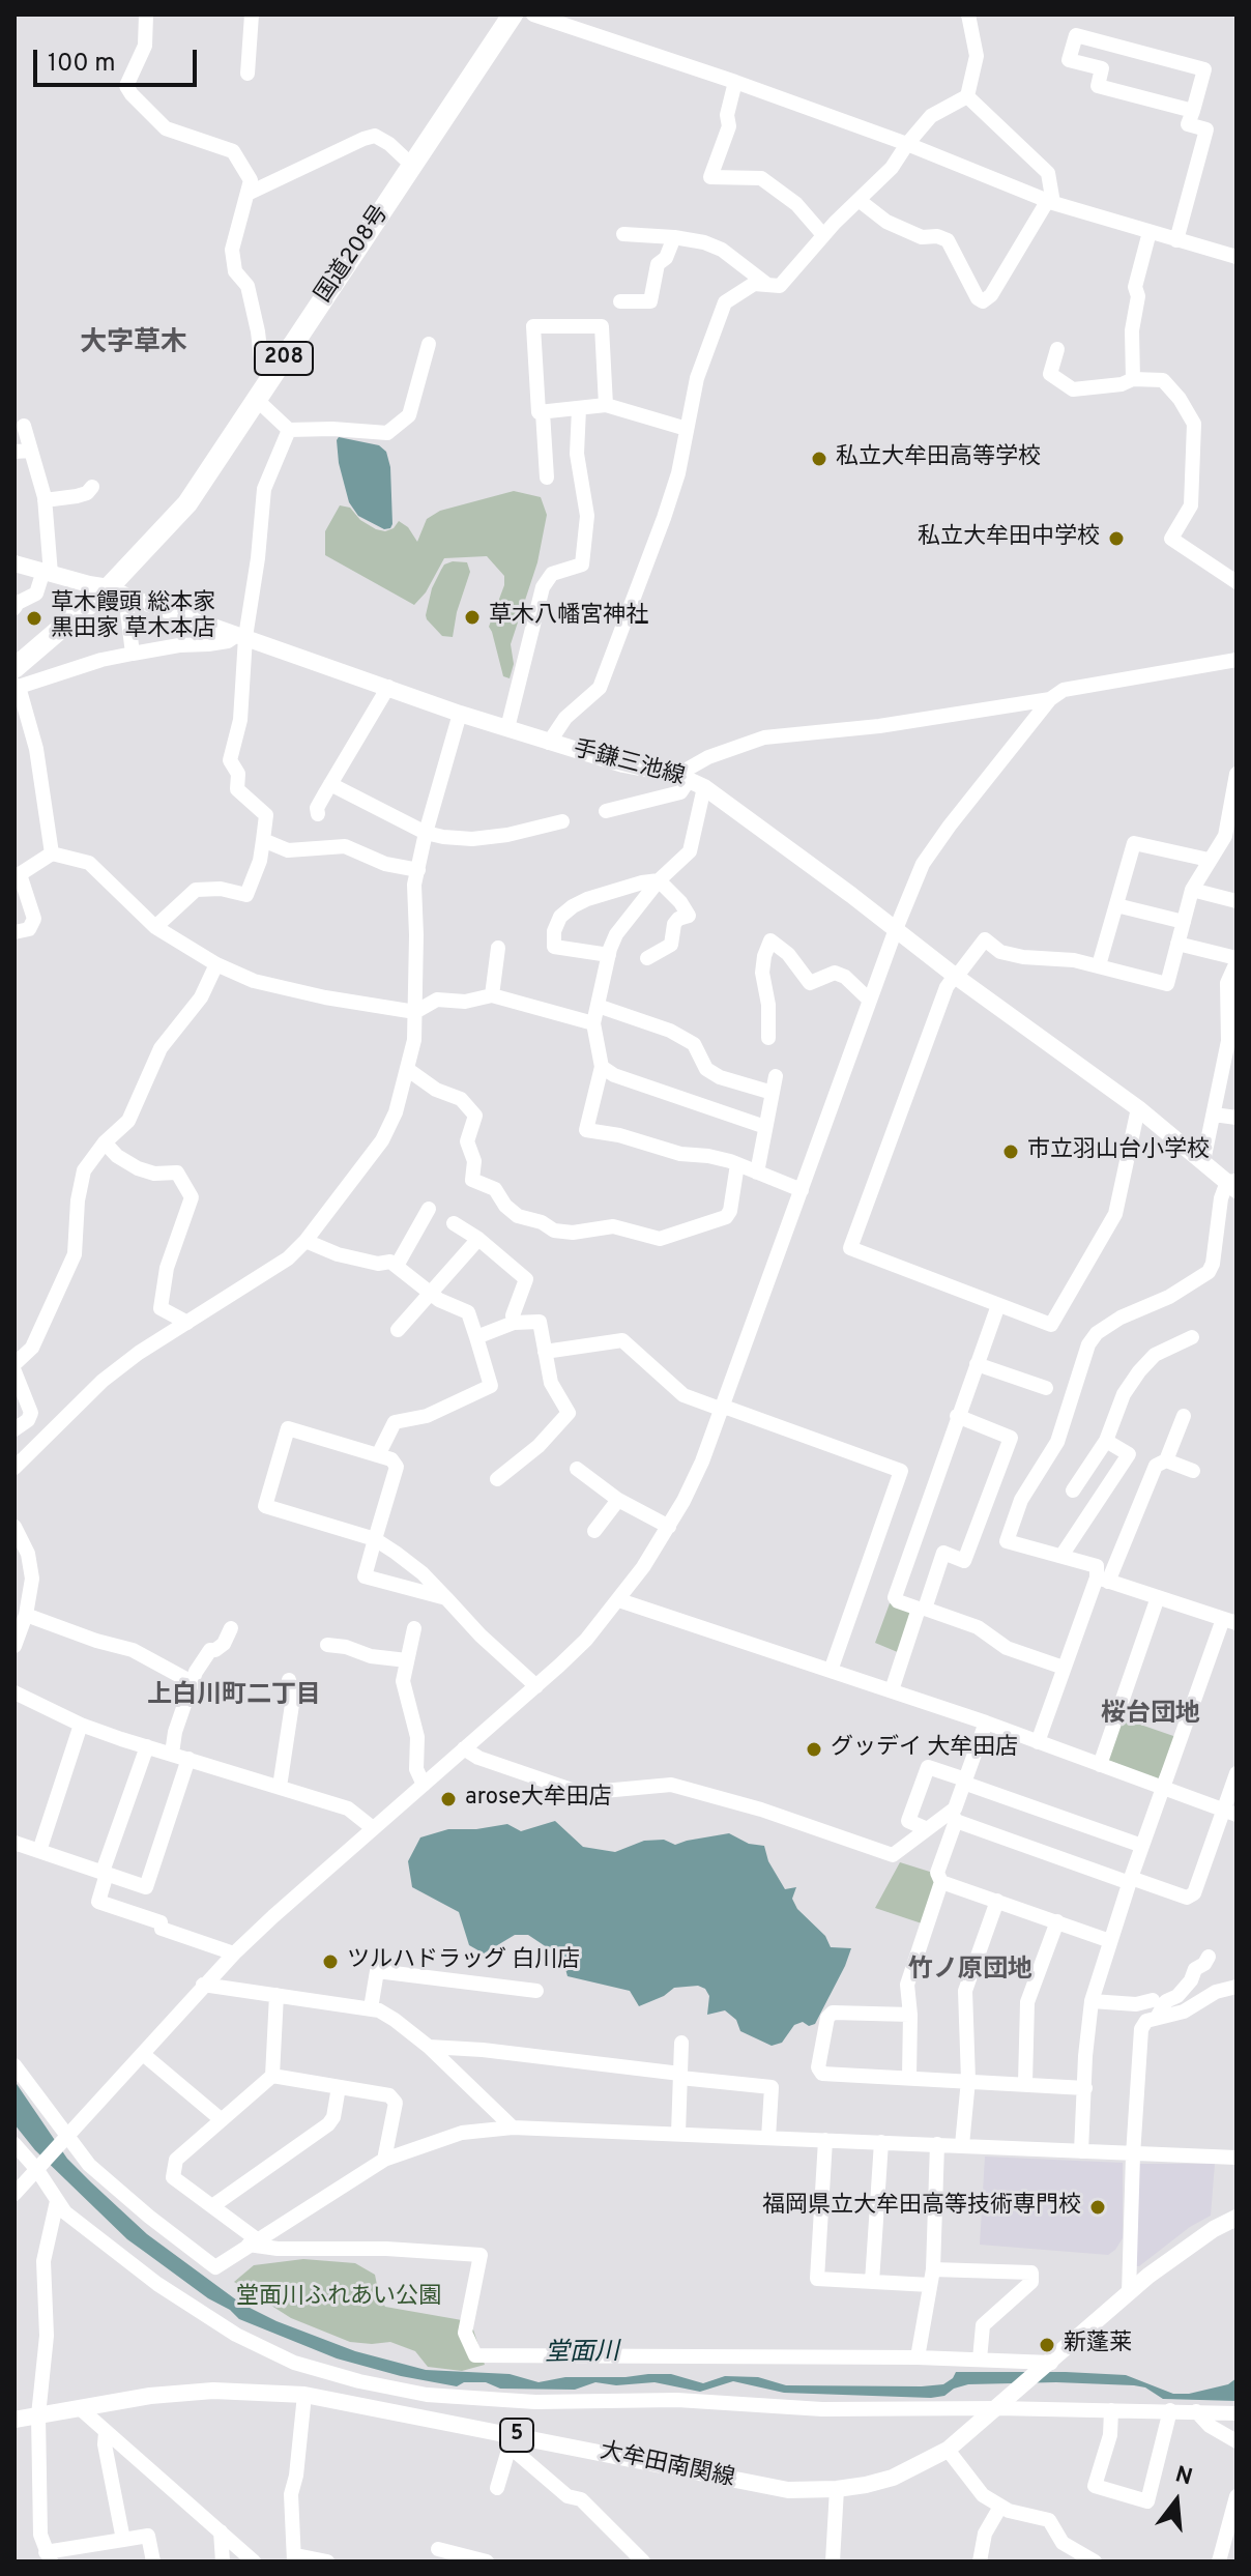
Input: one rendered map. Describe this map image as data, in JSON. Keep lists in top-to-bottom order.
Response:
{
  "streets": {
    "highway": ["国道208号", "208"],
    "main road": ["手鎌三池線", "5", "大牟田南関線"]
  },
  "crossings": [
    ["国道208号", "手鎌三池線"]
  ],
  "districts": [
    "大字草木",
    "上白川町二丁目",
    "桜台団地",
    "竹ノ原団地"
  ],
  "water": ["堂面川"],
  "parks": ["堂面川ふれあい公園"],
  "places": [
    "私立大牟田高等学校",
    "私立大牟田中学校",
    "草木八幡宮神社",
    "草木饅頭 総本家 黒田家 草木本店",
    "市立羽山台小学校",
    "グッデイ 大牟田店",
    "arose大牟田店",
    "ツルハドラッグ 白川店",
    "福岡県立大牟田高等技術専門校",
    "新蓬莱"
  ],
  "scale_bar": "100 m",
  "north": "top"
}
